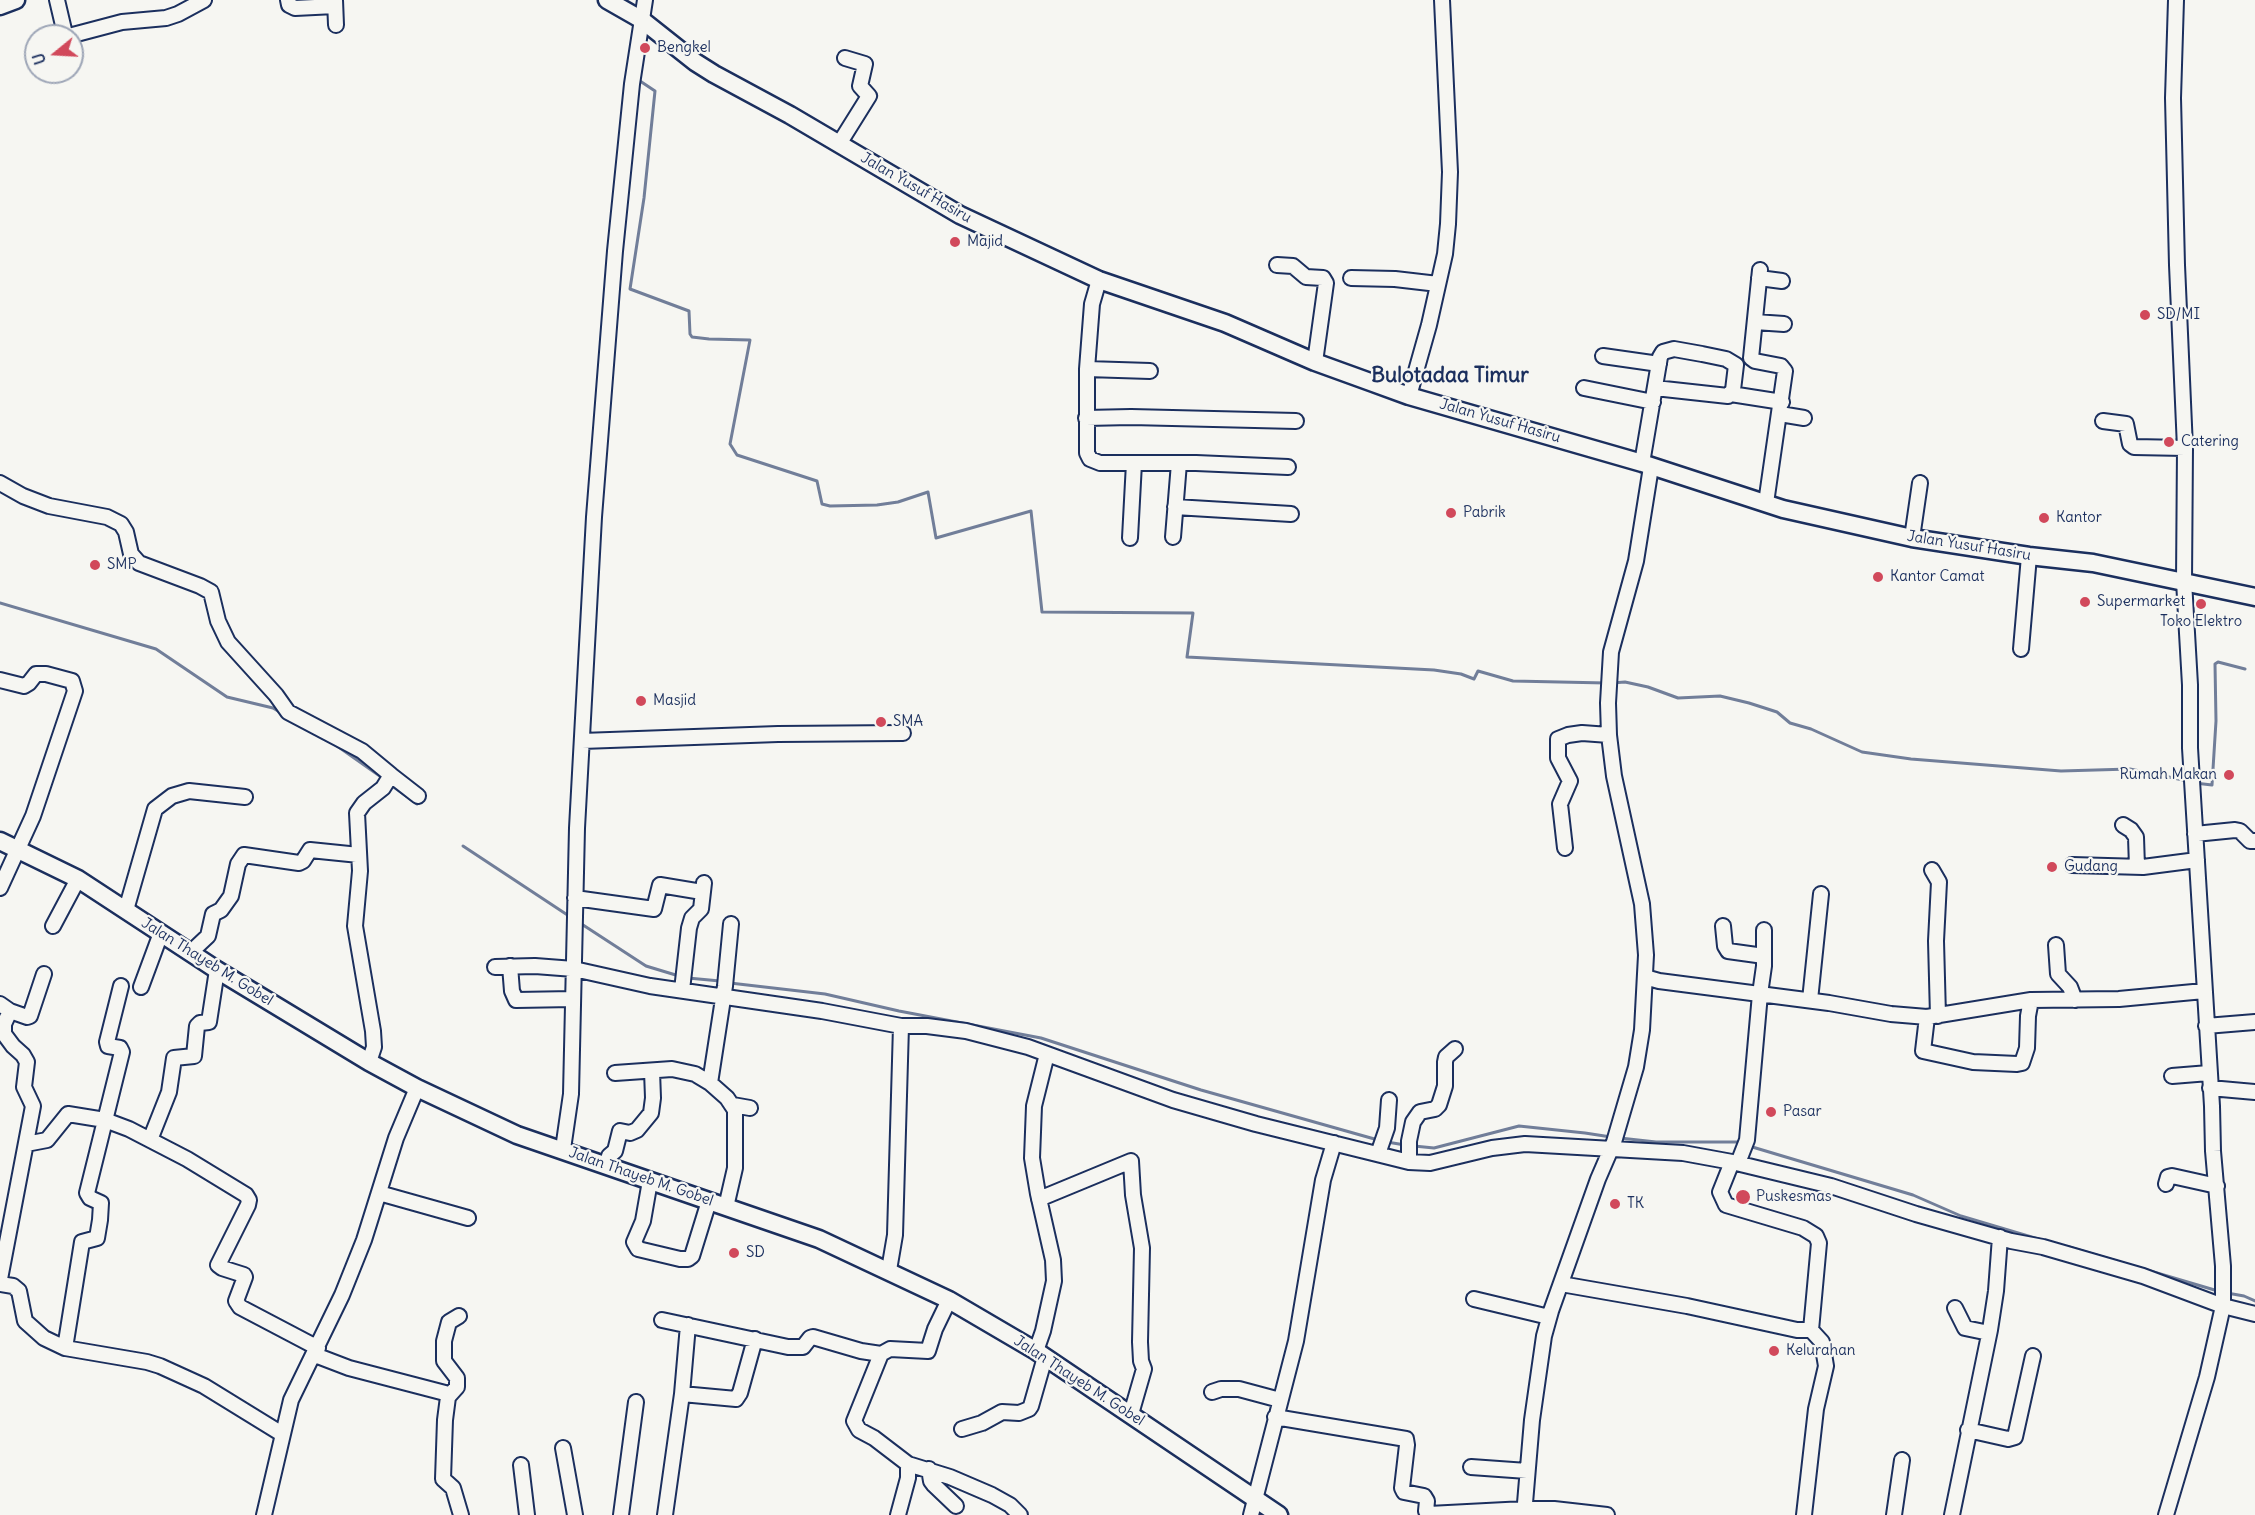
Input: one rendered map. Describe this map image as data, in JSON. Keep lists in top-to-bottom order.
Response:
{
  "streets": {
    "main road": ["Jalan Yusuf Hasiru", "Jalan Thayeb M. Gobel"]
  },
  "districts": ["Bulotadaa Timur"],
  "places": [
    "Bengkel",
    "Majid",
    "SD/MI",
    "Catering",
    "Pabrik",
    "Kantor",
    "SMP",
    "Kantor Camat",
    "Supermarket",
    "Toko Elektro",
    "Masjid",
    "SMA",
    "Rumah Makan",
    "Gudang",
    "Pasar",
    "Puskesmas",
    "TK",
    "SD",
    "Kelurahan"
  ],
  "north": "left"
}
